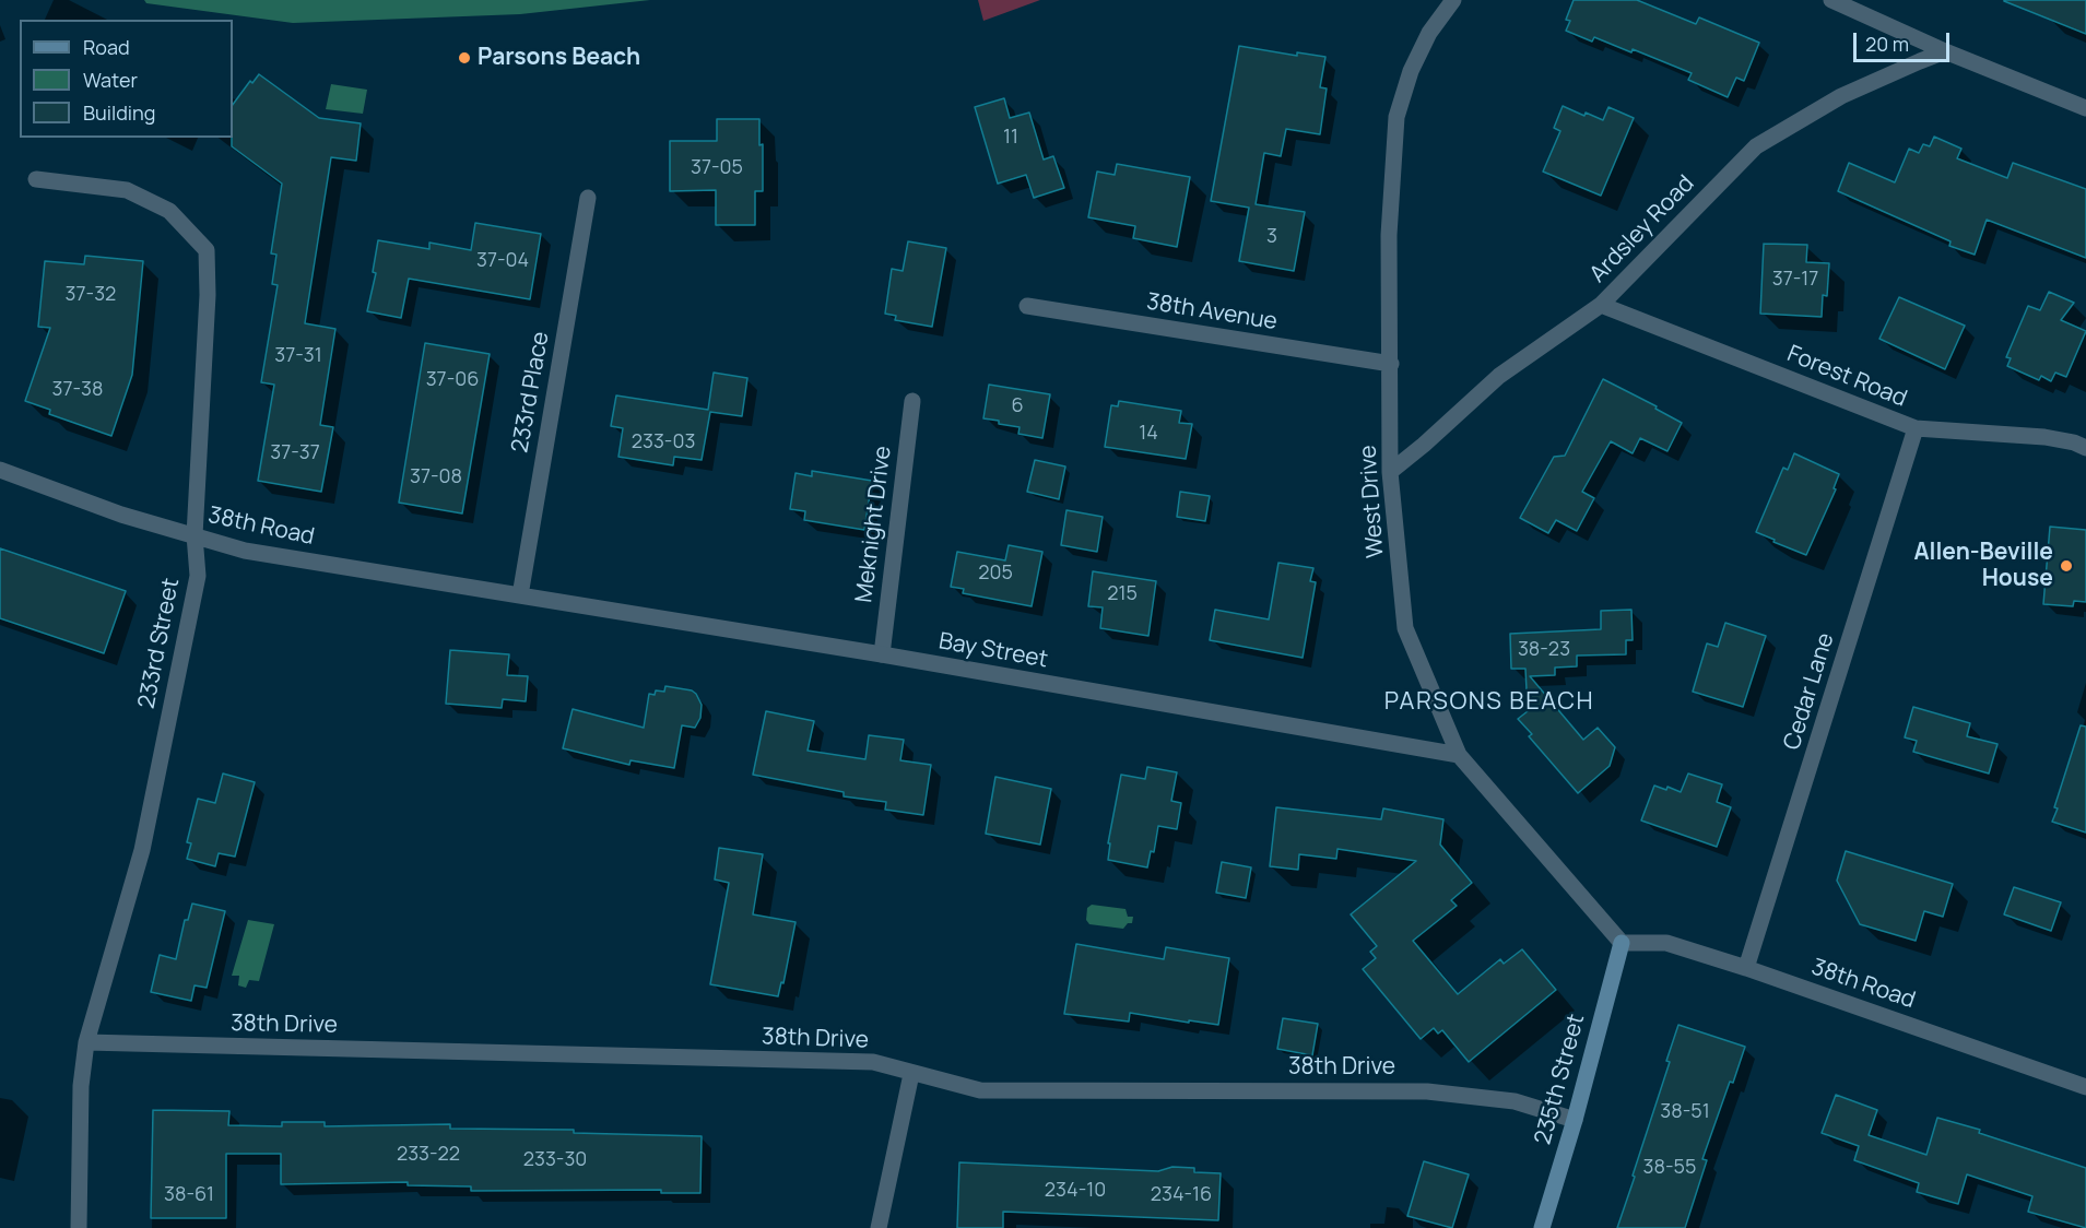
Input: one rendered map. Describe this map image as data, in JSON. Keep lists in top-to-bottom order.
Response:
{
  "streets": {
    "main road": ["235th Street"],
    "street": [
      "Ardsley Road",
      "38th Avenue",
      "Forest Road",
      "233rd Place",
      "West Drive",
      "Meknight Drive",
      "38th Road",
      "233rd Street",
      "Bay Street",
      "Cedar Lane",
      "38th Drive"
    ]
  },
  "crossings": [
    ["Ardsley Road", "Forest Road"],
    ["Ardsley Road", "West Drive"],
    ["38th Avenue", "West Drive"],
    ["Forest Road", "Cedar Lane"],
    ["233rd Place", "38th Road"],
    ["233rd Place", "Bay Street"],
    ["West Drive", "38th Road"],
    ["West Drive", "Bay Street"],
    ["West Drive", "235th Street"],
    ["Meknight Drive", "Bay Street"],
    ["38th Road", "233rd Street"],
    ["38th Road", "Bay Street"],
    ["38th Road", "Cedar Lane"],
    ["38th Road", "235th Street"],
    ["233rd Street", "38th Drive"],
    ["38th Drive", "235th Street"]
  ],
  "districts": ["PARSONS BEACH"],
  "places": ["Parsons Beach", "Allen-Beville House"],
  "house_numbers": [
    "11",
    "37-05",
    "3",
    "37-04",
    "37-17",
    "37-32",
    "37-31",
    "37-06",
    "37-38",
    "6",
    "14",
    "233-03",
    "37-37",
    "37-08",
    "205",
    "215",
    "38-23",
    "38-51",
    "233-22",
    "233-30",
    "38-55",
    "234-10",
    "38-61",
    "234-16"
  ],
  "legend": ["Road", "Water", "Building"],
  "scale_bar": "20 m"
}
